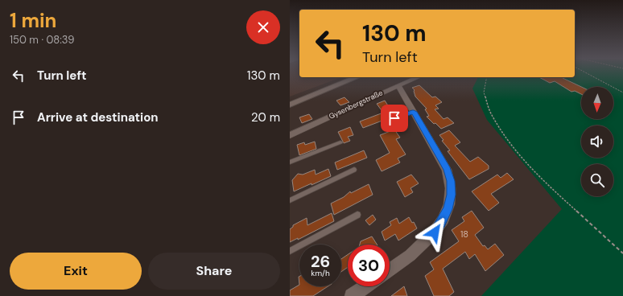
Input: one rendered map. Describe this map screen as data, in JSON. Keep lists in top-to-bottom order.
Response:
{
  "streets": {
    "street": ["Gysenbergstraße"]
  },
  "house_numbers": ["18"],
  "north": "bottom",
  "page": {
    "heading": ["1 min", "150 m · 08:39"],
    "turn": ["130 m", "Turn left"],
    "list": [
      {
        "name": "Turn left",
        "value": "130 m"
      },
      {
        "name": "Arrive at destination",
        "value": "20 m"
      }
    ],
    "speed": "26 km/h",
    "limit": "30",
    "buttons": ["Exit", "Share"]
  }
}
